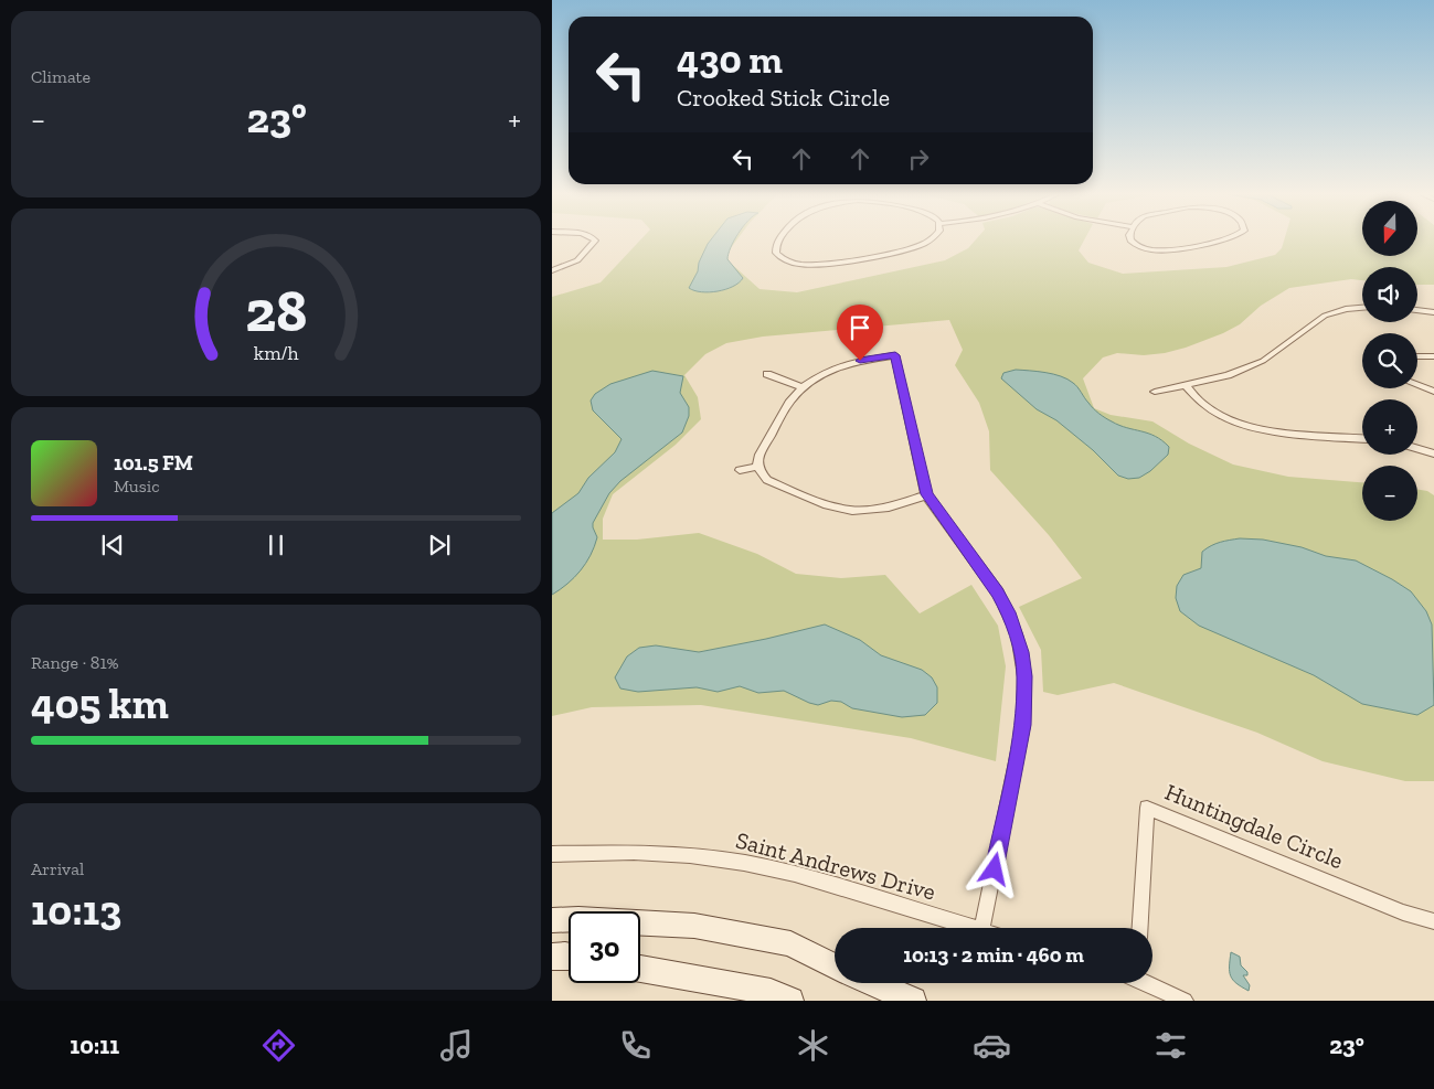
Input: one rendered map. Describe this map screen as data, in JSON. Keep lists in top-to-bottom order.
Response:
{
  "streets": {
    "street": ["Huntingdale Circle", "Saint Andrews Drive"]
  },
  "north": "bottom",
  "page": {
    "tile": [
      "Climate",
      ["Range · 81%", "405 km"],
      ["Arrival", "10:13"]
    ],
    "turn": ["430 m", "Crooked Stick Circle"],
    "heat": ["−", "23°", "+"],
    "map_buttons": ["+", "−"],
    "song": ["101.5 FM", "Music"],
    "limit": "30",
    "trip": "10:13 · 2 min · 460 m",
    "tabs": ["10:11", "23°"],
    "gauge": ["28", "km/h"]
  }
}
